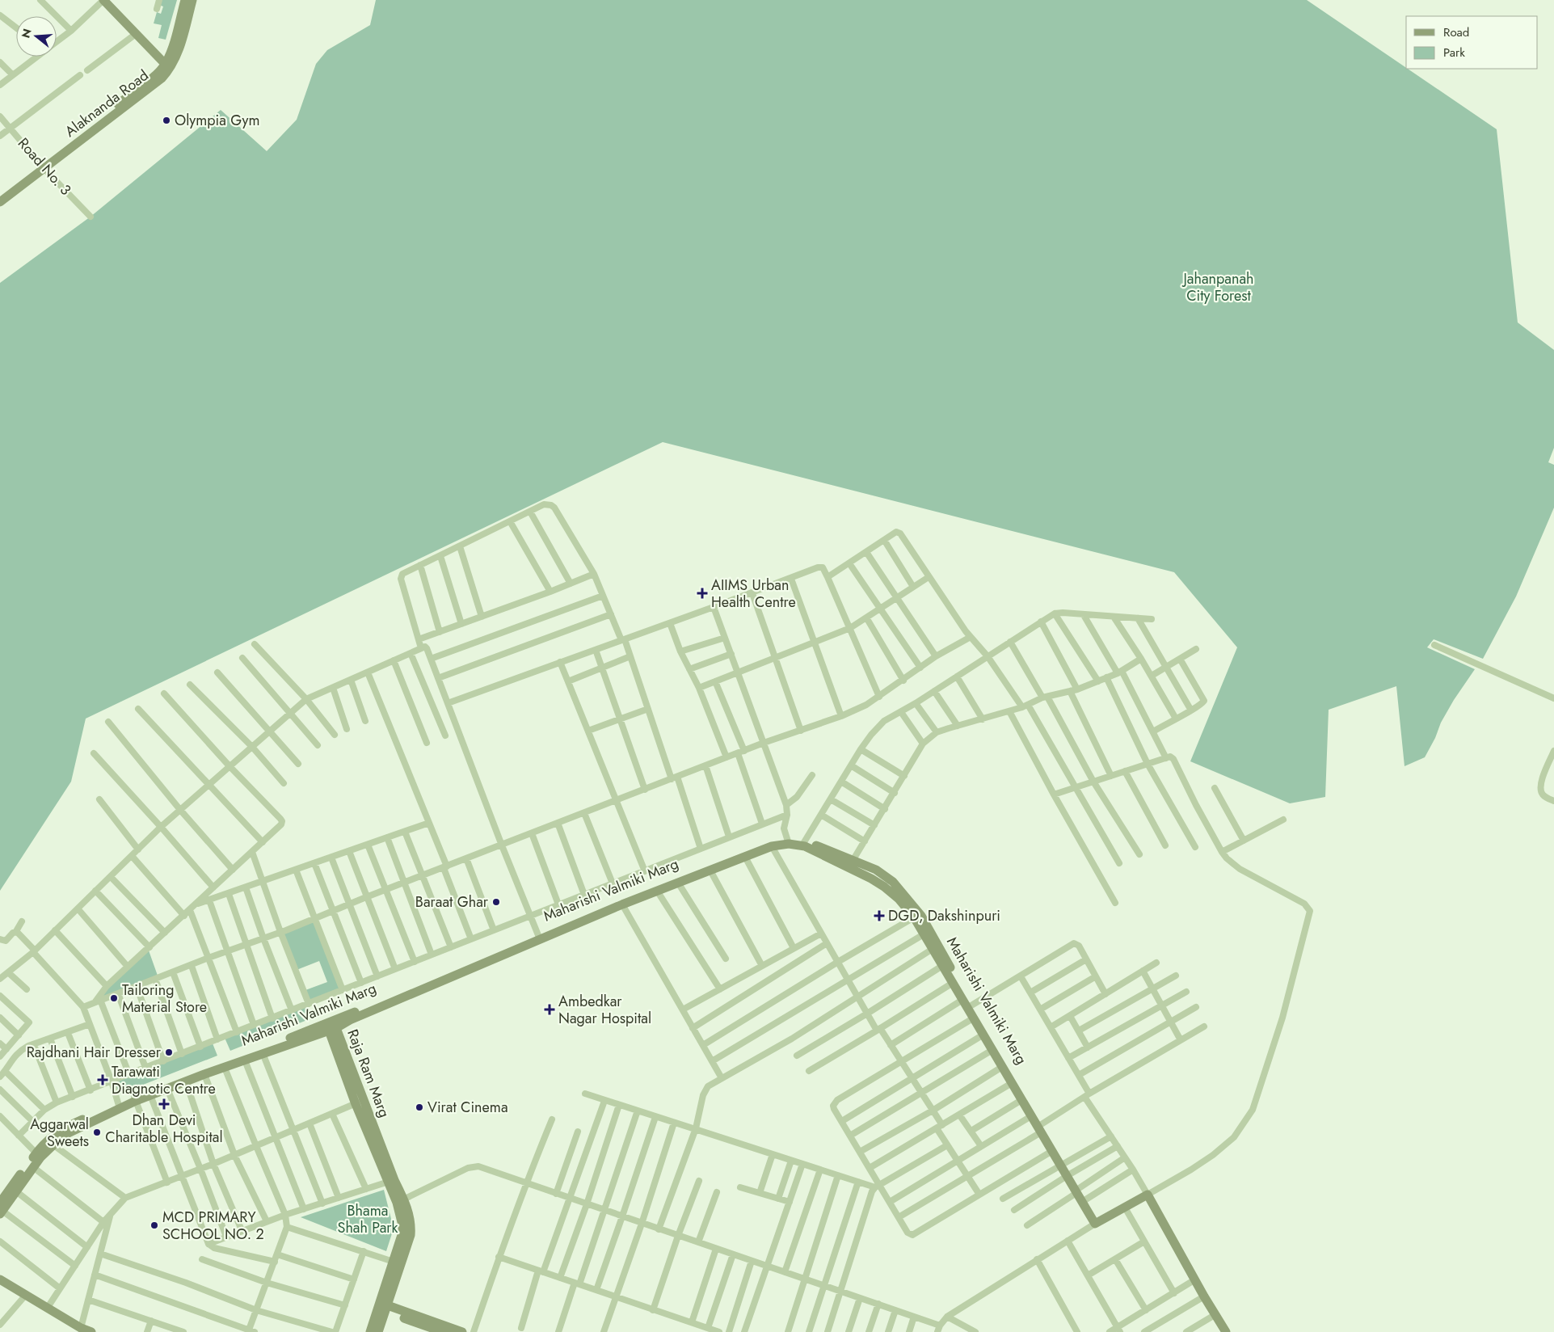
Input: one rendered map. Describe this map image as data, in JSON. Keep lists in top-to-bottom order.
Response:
{
  "streets": {
    "street": ["Road No. 3", "Maharishi Valmiki Marg", "Raja Ram Marg"]
  },
  "crossings": [
    ["Maharishi Valmiki Marg", "Raja Ram Marg"]
  ],
  "parks": ["Jahanpanah City Forest", "Bhama Shah Park"],
  "places": {
    "other": [
      "Olympia Gym",
      "Baraat Ghar",
      "Tailoring Material Store",
      "Rajdhani Hair Dresser",
      "Virat Cinema",
      "Aggarwal Sweets",
      "MCD PRIMARY SCHOOL NO. 2"
    ],
    "health": [
      "AIIMS Urban Health Centre",
      "DGD, Dakshinpuri",
      "Ambedkar Nagar Hospital",
      "Tarawati Diagnotic Centre",
      "Dhan Devi Charitable Hospital"
    ]
  },
  "legend": ["Road", "Park"],
  "north": "left"
}
